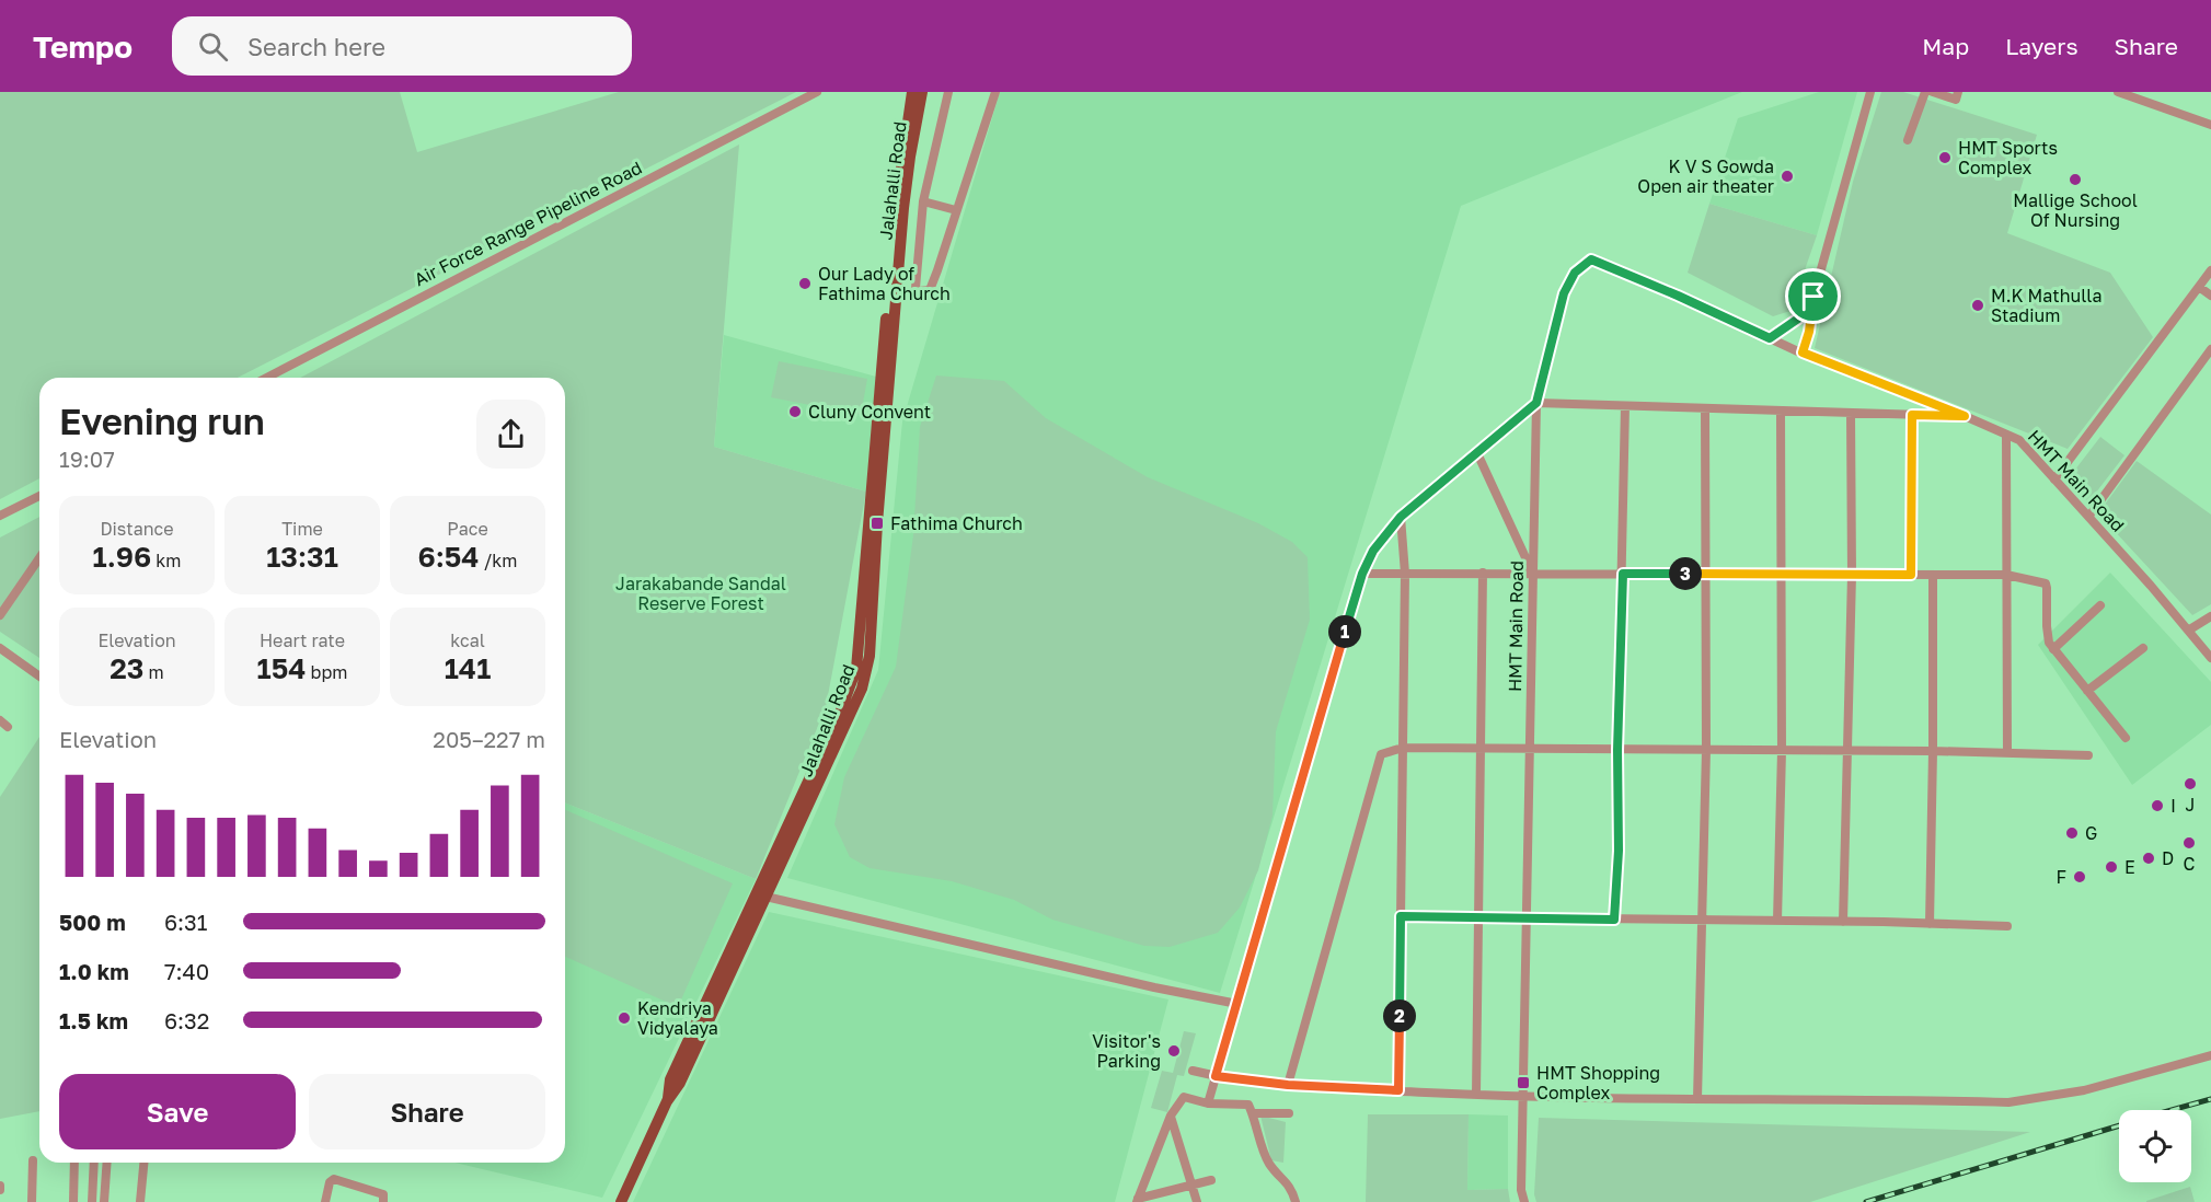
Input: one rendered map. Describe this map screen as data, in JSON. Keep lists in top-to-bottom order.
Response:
{
  "streets": {
    "main road": ["Jalahalli Road"],
    "street": ["Air Force Range Pipeline Road", "HMT Main Road"]
  },
  "parks": ["Jarakabande Sandal Reserve Forest"],
  "places": {
    "other": [
      "HMT Sports Complex",
      "K V S Gowda Open air theater",
      "Mallige School Of Nursing",
      "Our Lady of Fathima Church",
      "M.K Mathulla Stadium",
      "Cluny Convent",
      "J",
      "I",
      "G",
      "C",
      "D",
      "E",
      "F",
      "Kendriya Vidyalaya",
      "Visitor's Parking"
    ],
    "transit": ["Fathima Church", "HMT Shopping Complex"]
  },
  "page": {
    "header": "Tempo",
    "search": "Search here",
    "nav": ["Map", "Layers", "Share"],
    "heading": ["Evening run", "19:07"],
    "stats": [
      ["Distance", "1.96 km"],
      ["Time", "13:31"],
      ["Pace", "6:54 /km"],
      ["Elevation", "23 m"],
      ["Heart rate", "154 bpm"],
      ["kcal", "141"]
    ],
    "pins": ["3", "1", "2"],
    "chart": ["Elevation", "205–227 m"],
    "list": [
      {
        "name": "500 m",
        "note": "6:31"
      },
      {
        "name": "1.0 km",
        "note": "7:40"
      },
      {
        "name": "1.5 km",
        "note": "6:32"
      }
    ],
    "buttons": ["Save", "Share"]
  }
}
